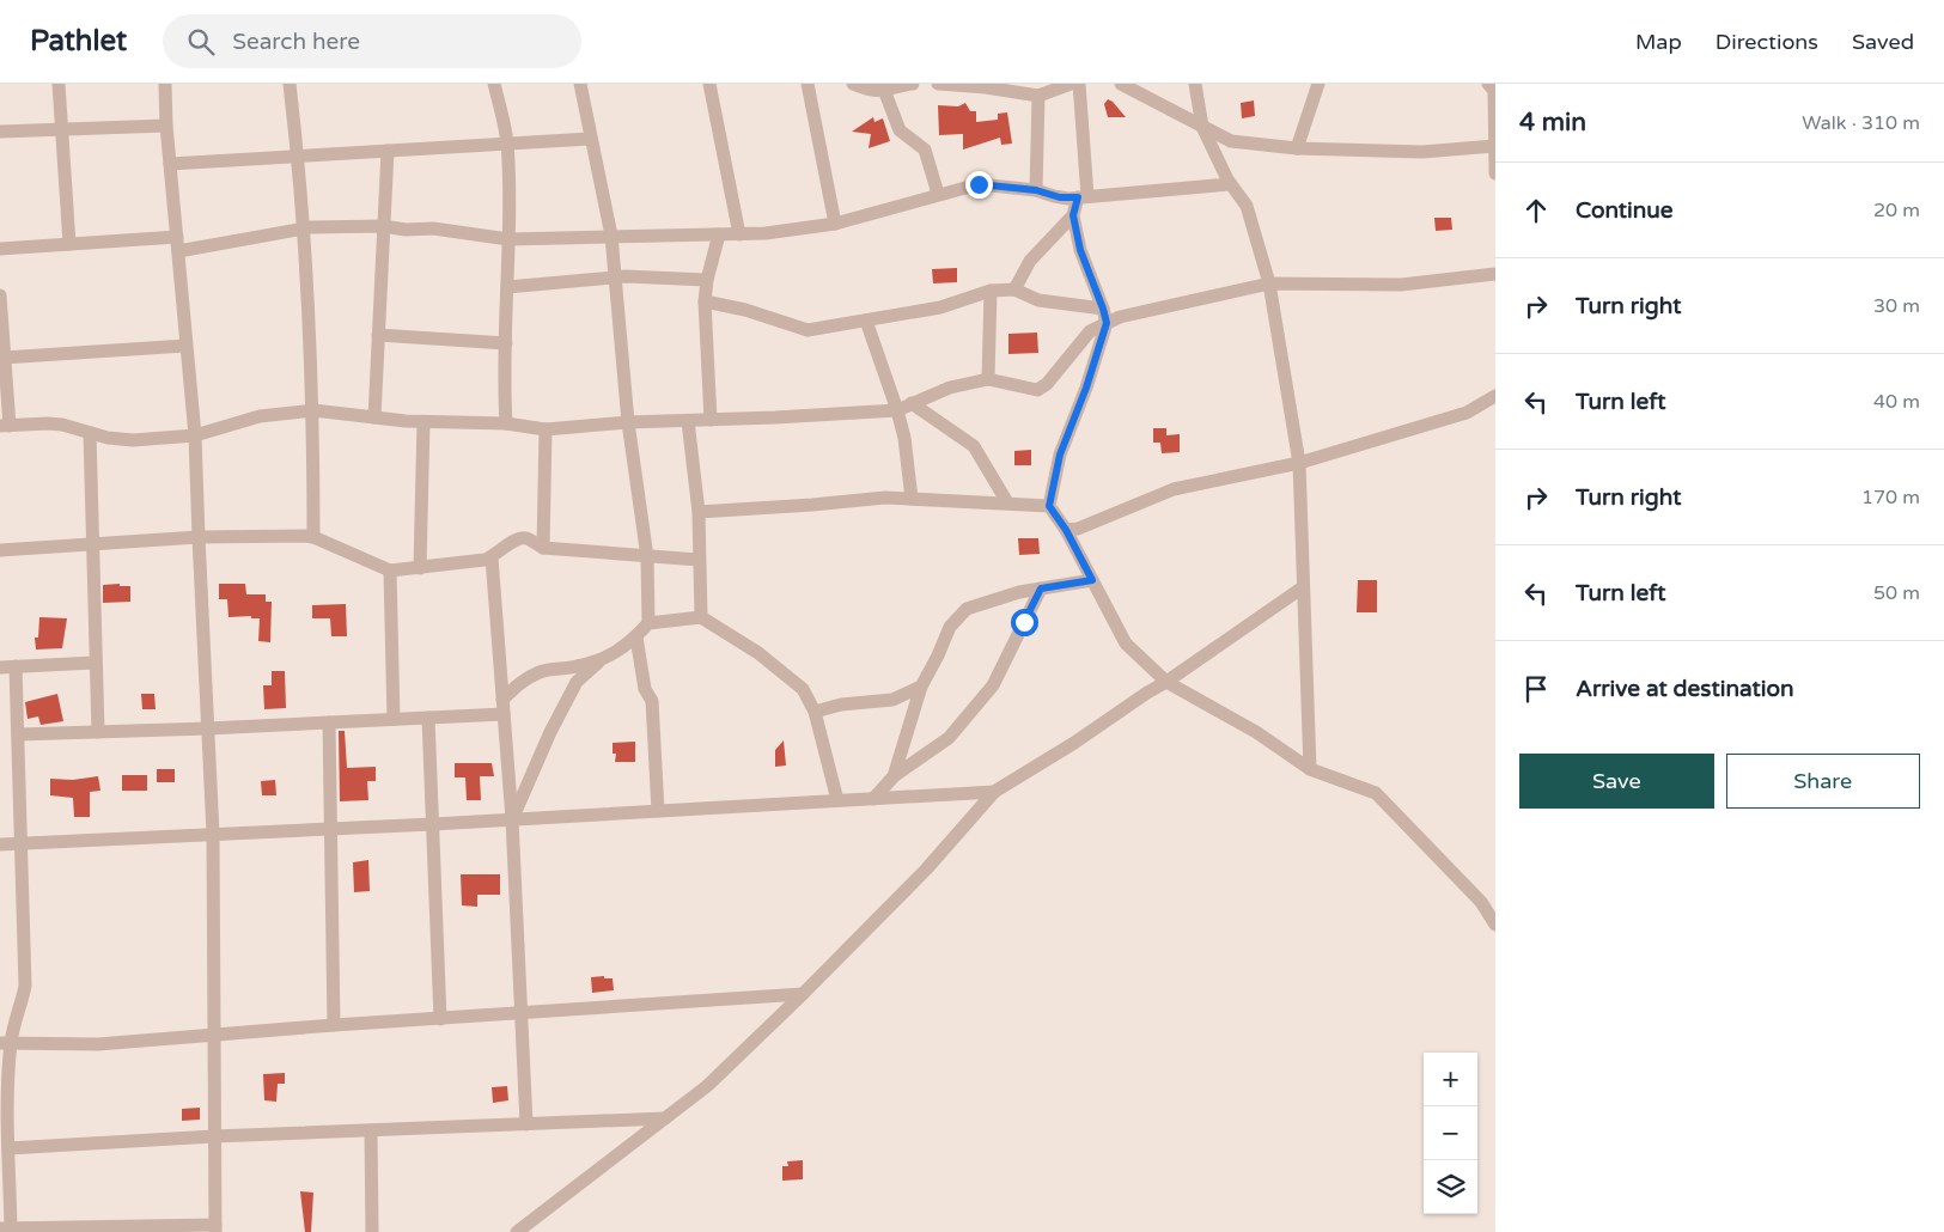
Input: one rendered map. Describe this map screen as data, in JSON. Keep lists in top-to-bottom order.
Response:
{
  "page": {
    "header": "Pathlet",
    "search": "Search here",
    "nav": ["Map", "Directions", "Saved"],
    "heading": ["4 min", "Walk · 310 m"],
    "list": [
      ["Continue", "20 m"],
      ["Turn right", "30 m"],
      ["Turn left", "40 m"],
      ["Turn right", "170 m"],
      ["Turn left", "50 m"],
      "Arrive at destination"
    ],
    "buttons": ["Save", "Share"],
    "map_buttons": ["+", "−"]
  }
}
